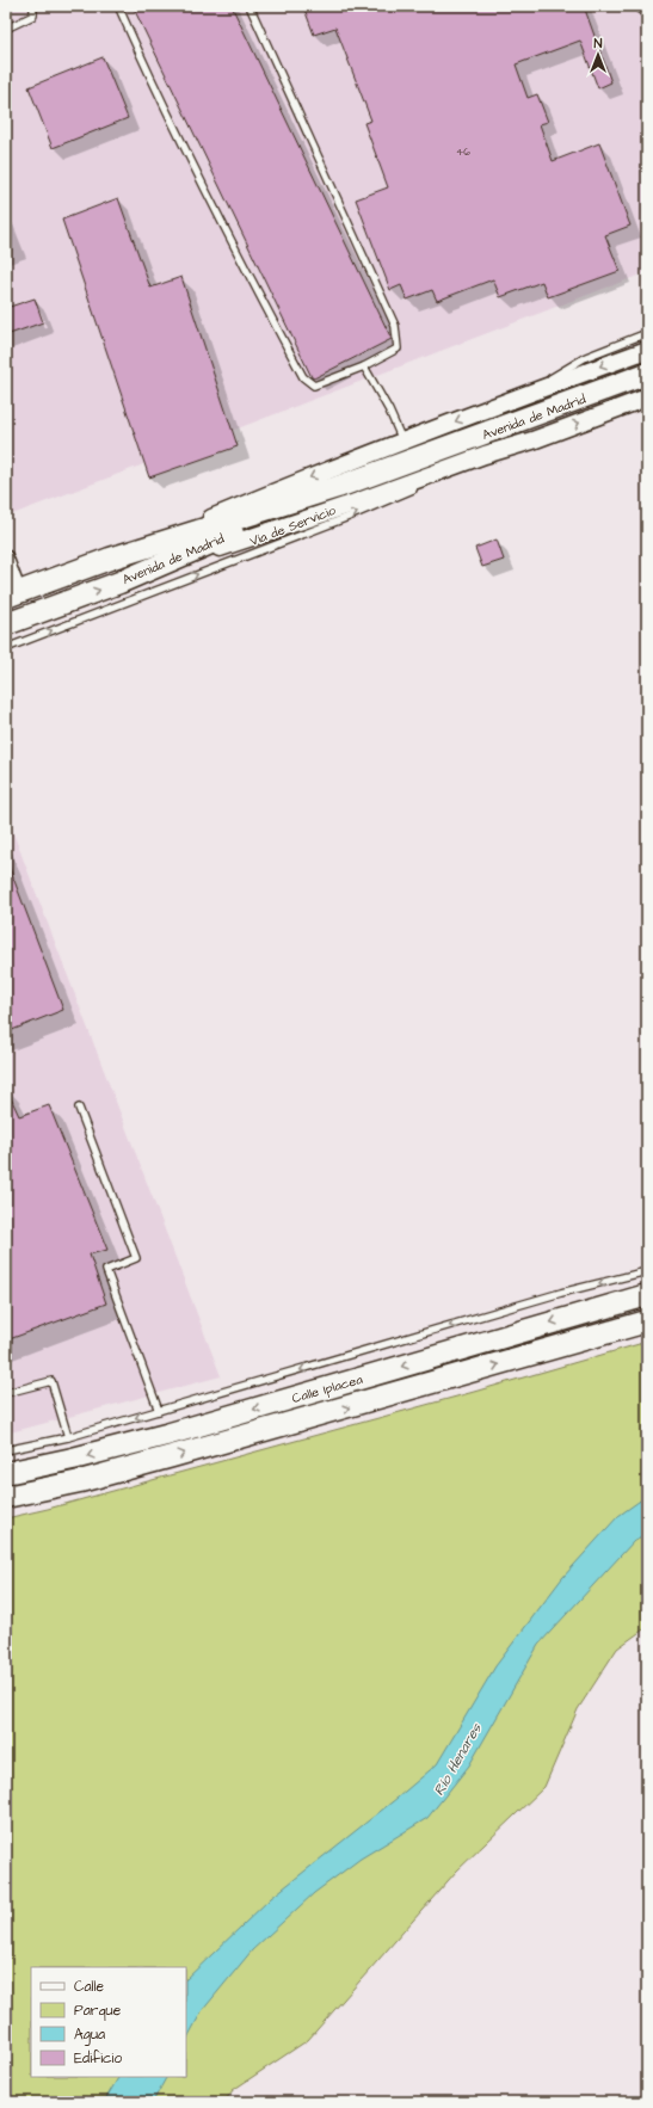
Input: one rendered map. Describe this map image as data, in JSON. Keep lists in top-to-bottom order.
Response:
{
  "streets": {
    "main road": ["Avenida de Madrid", "Calle Iplacea"],
    "lane": ["Vía de Servicio"]
  },
  "one_way": ["Vía de Servicio"],
  "water": ["Río Henares"],
  "house_numbers": ["46"],
  "legend": [
    "Calle",
    "Parque",
    "Agua",
    "Edificio"
  ],
  "north": "top"
}
